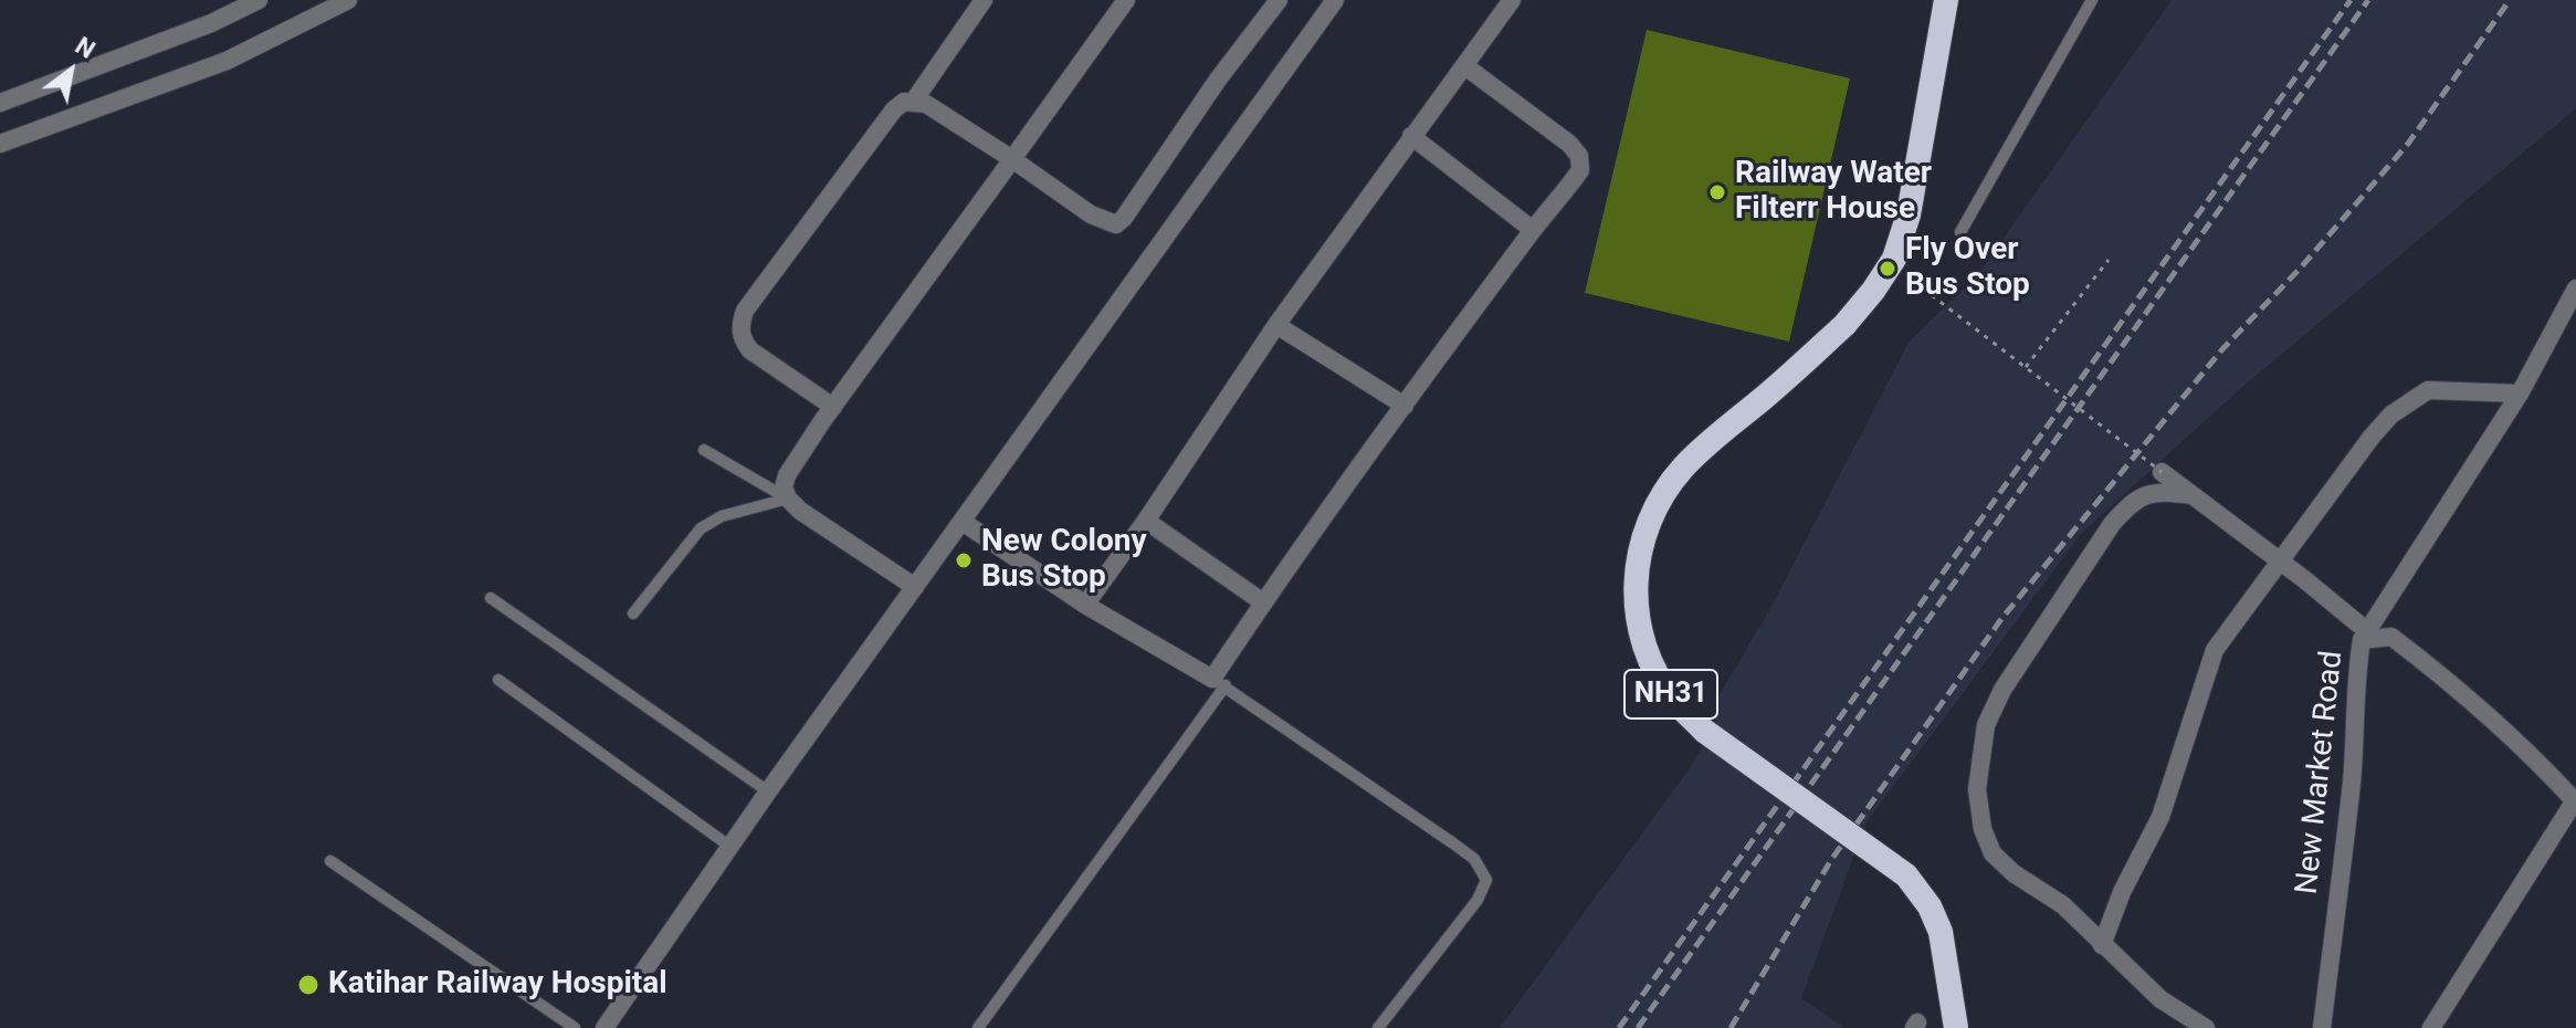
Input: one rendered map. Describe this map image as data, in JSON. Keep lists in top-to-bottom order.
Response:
{
  "streets": {
    "highway": ["NH31"],
    "street": ["New Market Road"]
  },
  "places": [
    "Railway Water Filterr House",
    "Fly Over Bus Stop",
    "New Colony Bus Stop",
    "Katihar Railway Hospital"
  ],
  "north": "top right"
}
